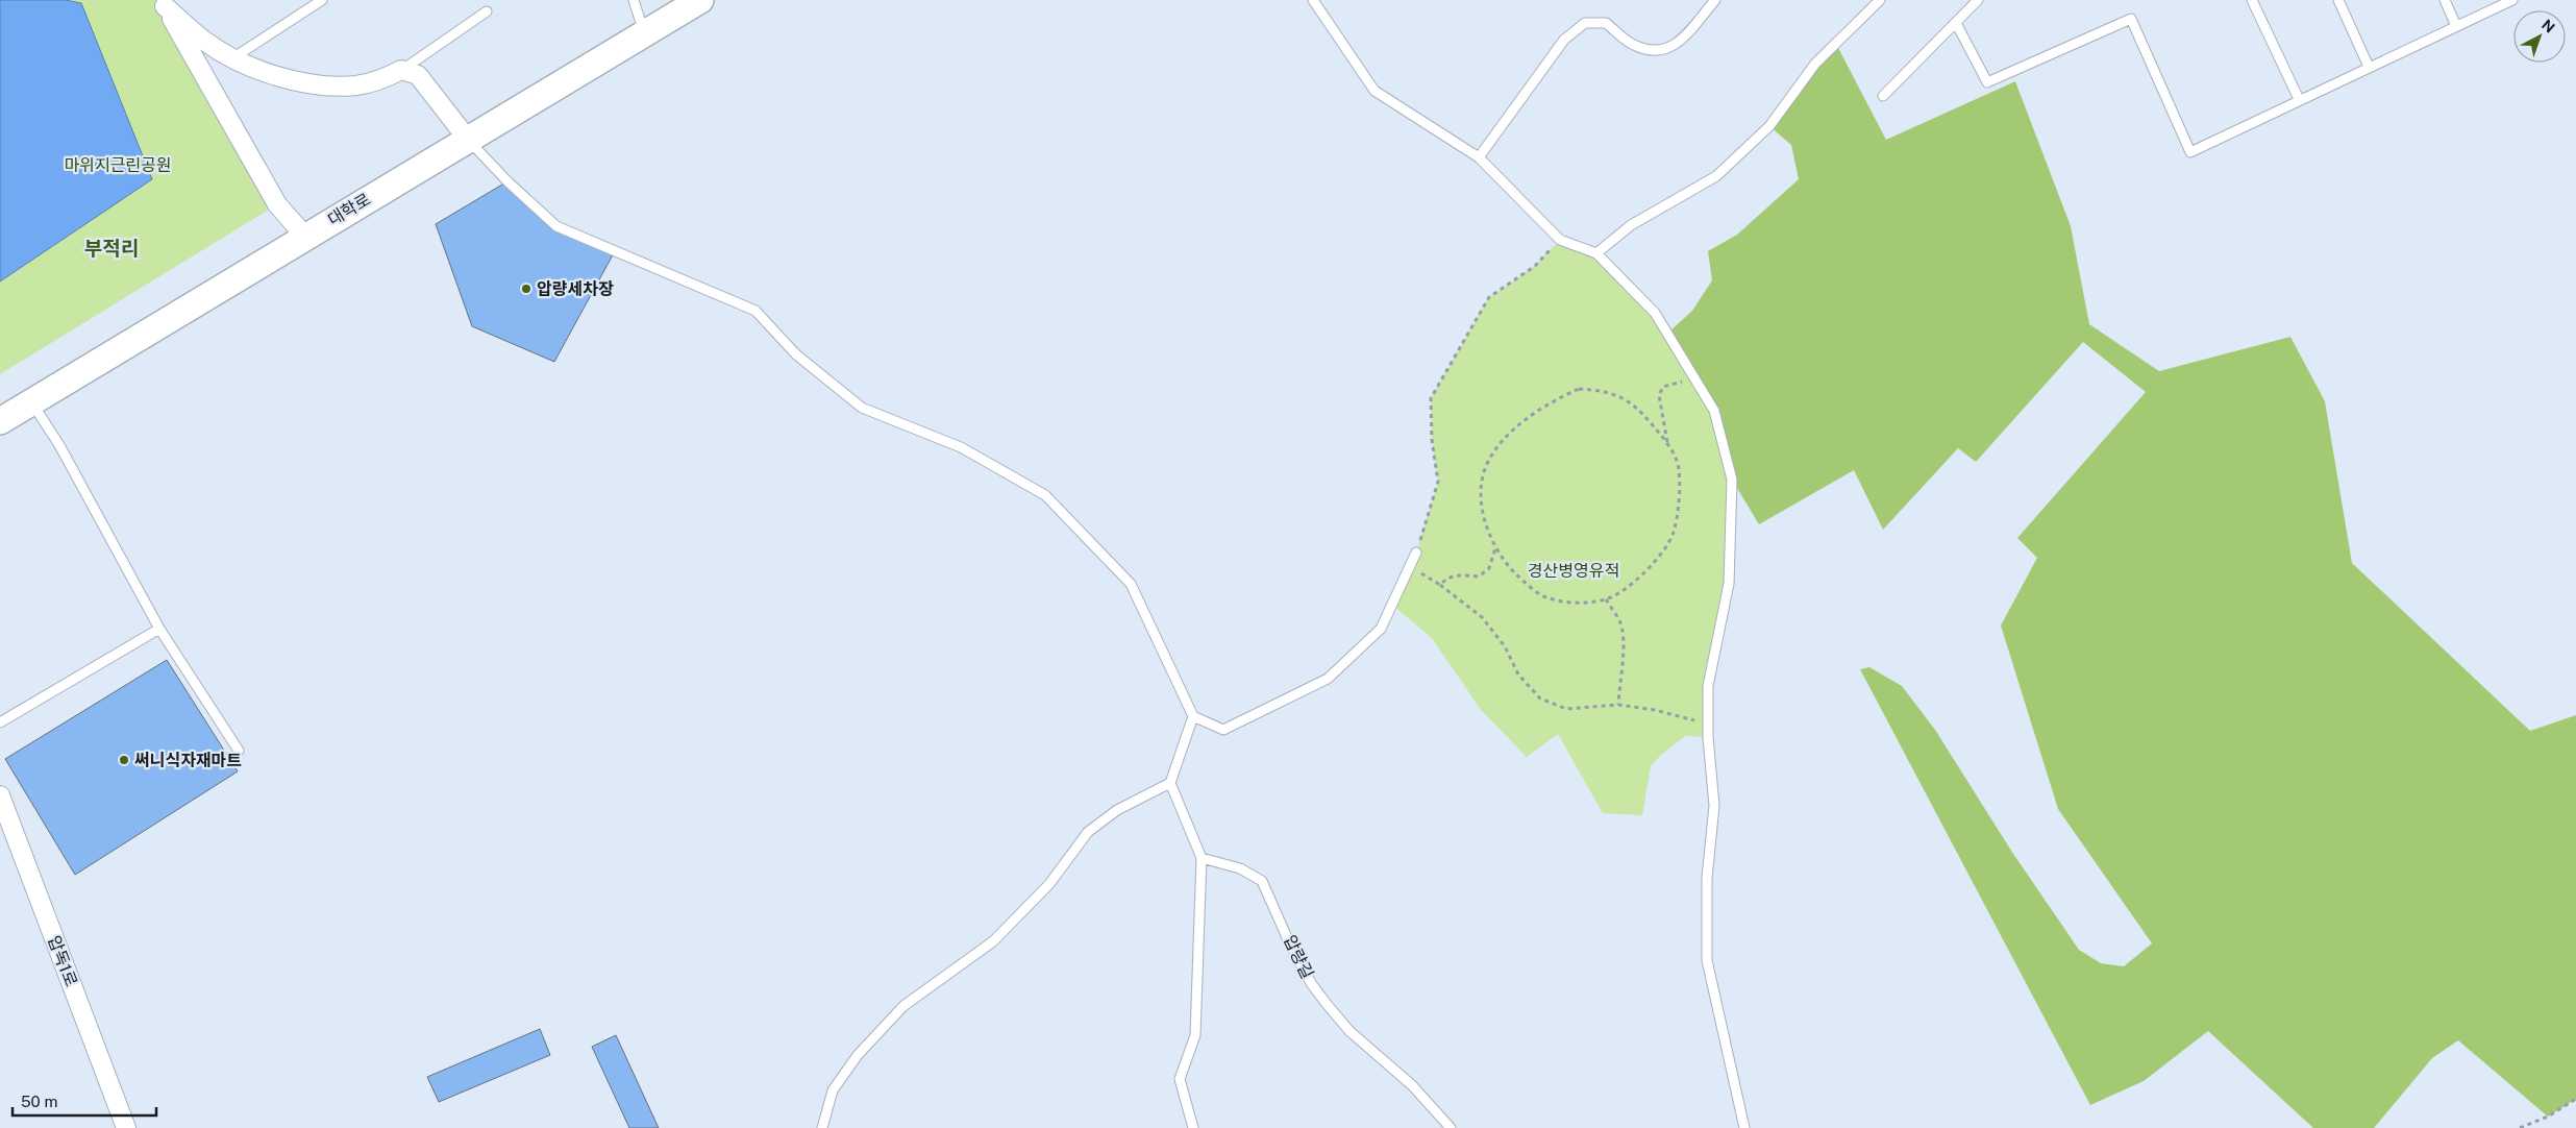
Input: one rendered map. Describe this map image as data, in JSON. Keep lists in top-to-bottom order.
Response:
{
  "streets": {
    "main road": ["대학로"],
    "street": ["압독1로"],
    "lane": ["압량길"]
  },
  "districts": ["부적리"],
  "parks": ["마위지근린공원", "경산병영유적"],
  "places": ["압량세차장", "써니식자재마트"],
  "scale_bar": "50 m",
  "north": "top right"
}
